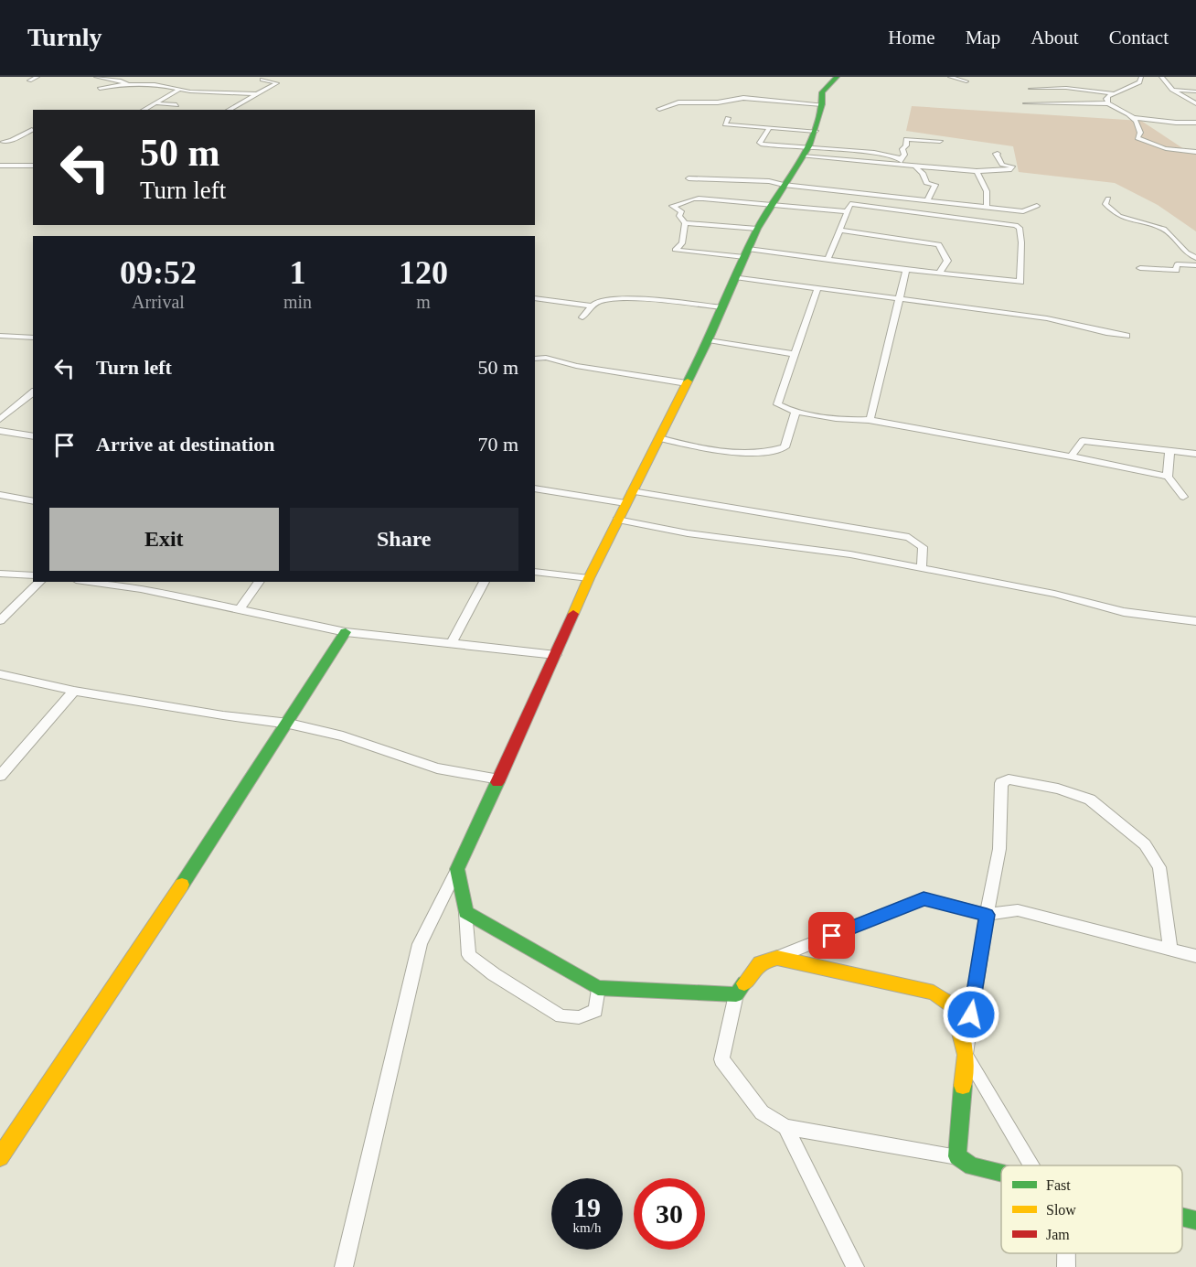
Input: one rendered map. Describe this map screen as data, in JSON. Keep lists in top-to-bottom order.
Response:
{
  "legend": ["Fast", "Slow", "Jam"],
  "page": {
    "header": "Turnly",
    "nav": [
      "Home",
      "Map",
      "About",
      "Contact"
    ],
    "turn": ["50 m", "Turn left"],
    "eta": [
      "09:52",
      "Arrival",
      "1",
      "min",
      "120",
      "m"
    ],
    "list": [
      {
        "name": "Turn left",
        "value": "50 m"
      },
      {
        "name": "Arrive at destination",
        "value": "70 m"
      }
    ],
    "buttons": ["Exit", "Share"],
    "speed": "19 km/h",
    "limit": "30"
  }
}
